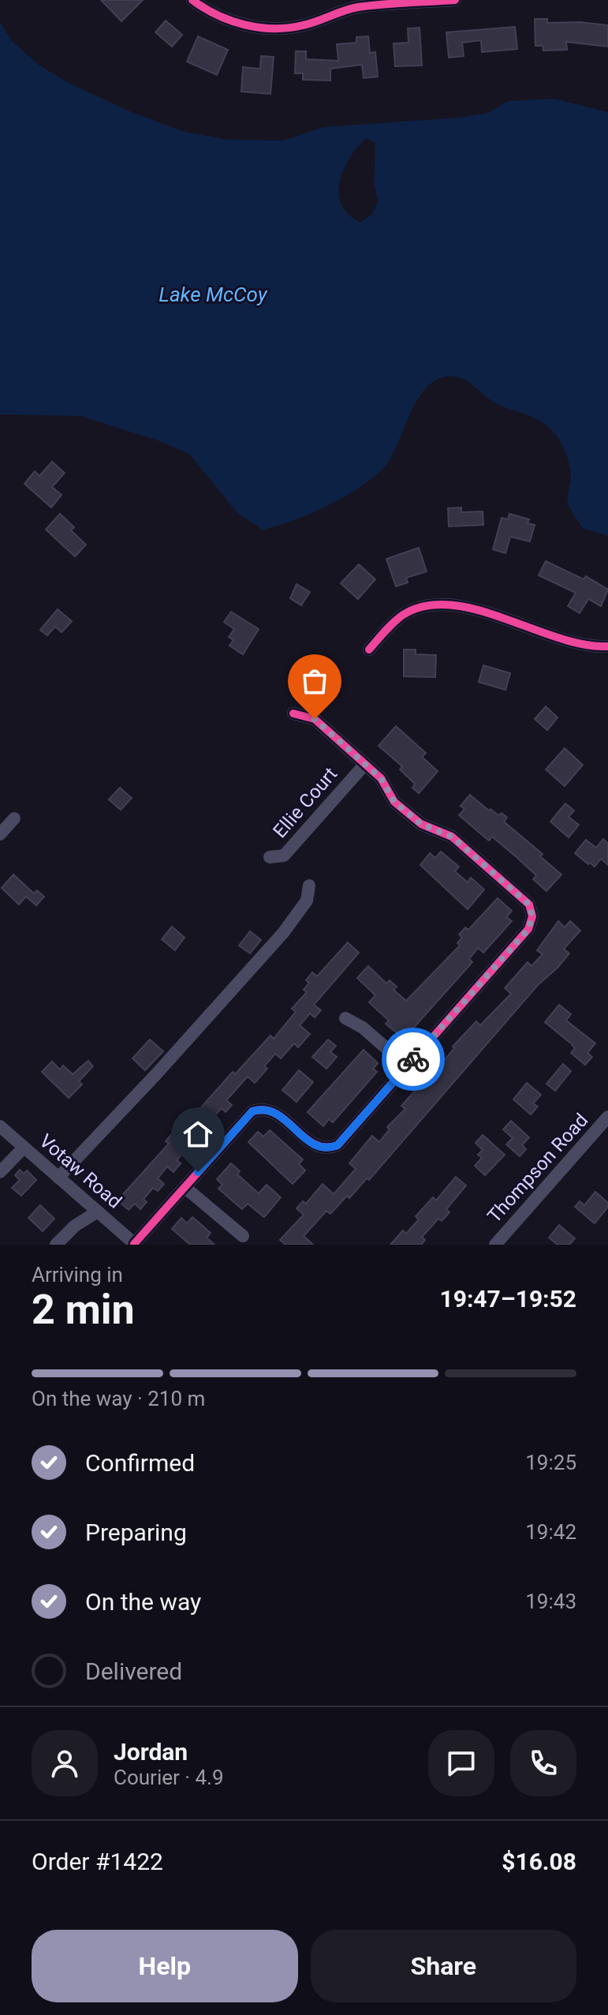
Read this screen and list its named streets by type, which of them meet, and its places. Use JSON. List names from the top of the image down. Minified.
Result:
{"streets":{"street":["Ellie Court","Thompson Road","Votaw Road"]},"water":["Lake McCoy"],"page":{"heading":["2 min","Arriving in","19:47–19:52"],"panel":["Jordan","Courier · 4.9","Order #1422","$16.08"],"bar":"On the way · 210 m","list":[["Confirmed","19:25"],["Preparing","19:42"],["On the way","19:43"],"Delivered"],"buttons":["Help","Share"]}}
